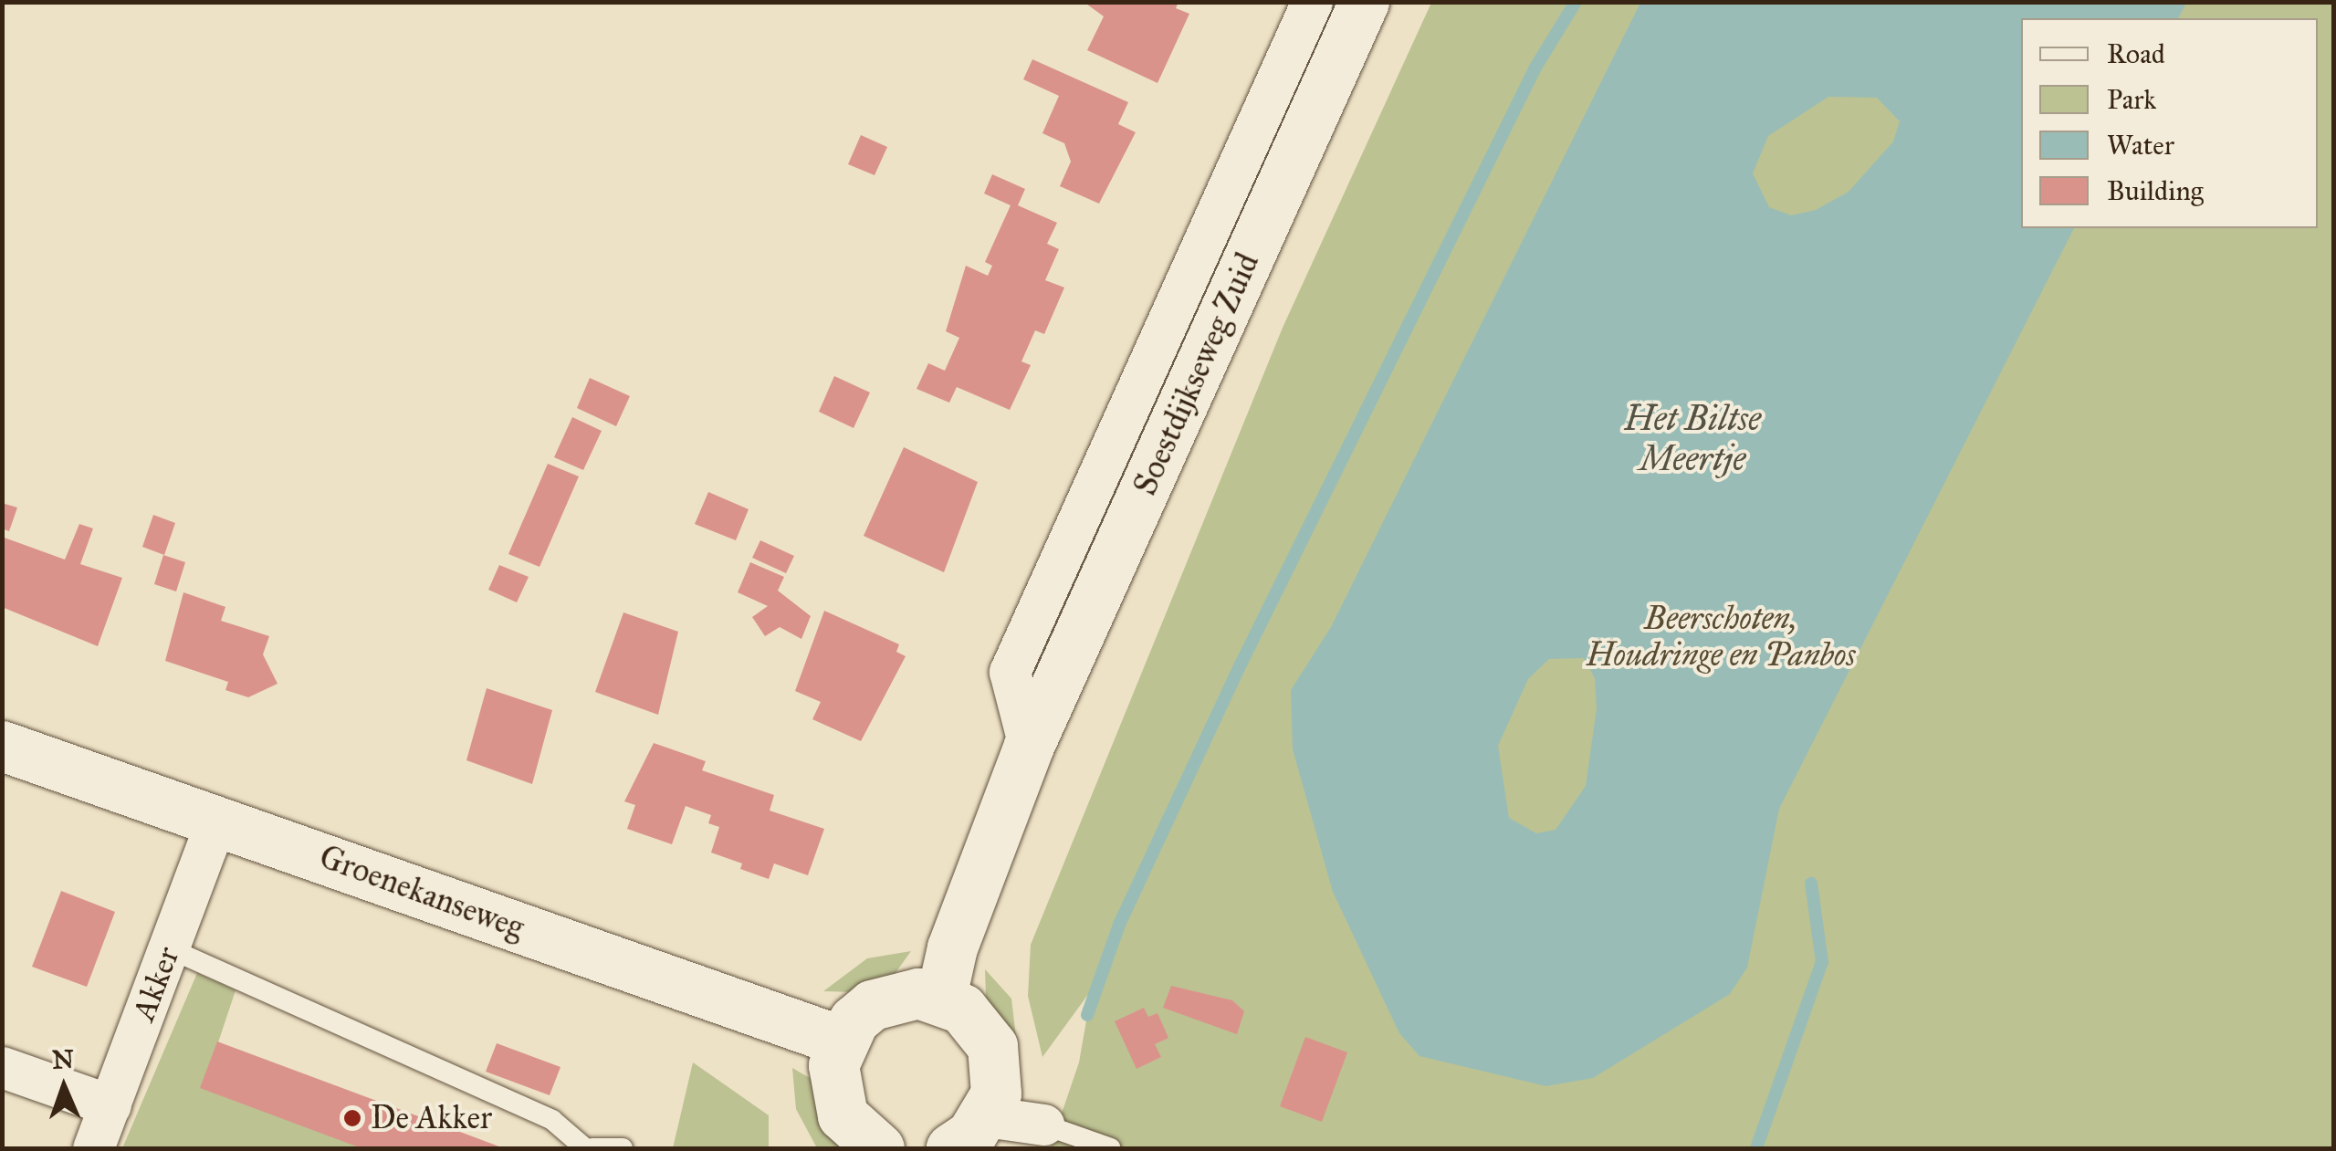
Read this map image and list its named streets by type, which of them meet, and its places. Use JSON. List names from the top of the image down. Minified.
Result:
{"streets":{"main road":["Soestdijkseweg Zuid","Groenekanseweg"],"street":["Akker"]},"crossings":[["Groenekanseweg","Akker"]],"water":["Het Biltse Meertje"],"parks":["Beerschoten, Houdringe en Panbos"],"places":["De Akker"],"legend":["Road","Park","Water","Building"],"north":"top"}
